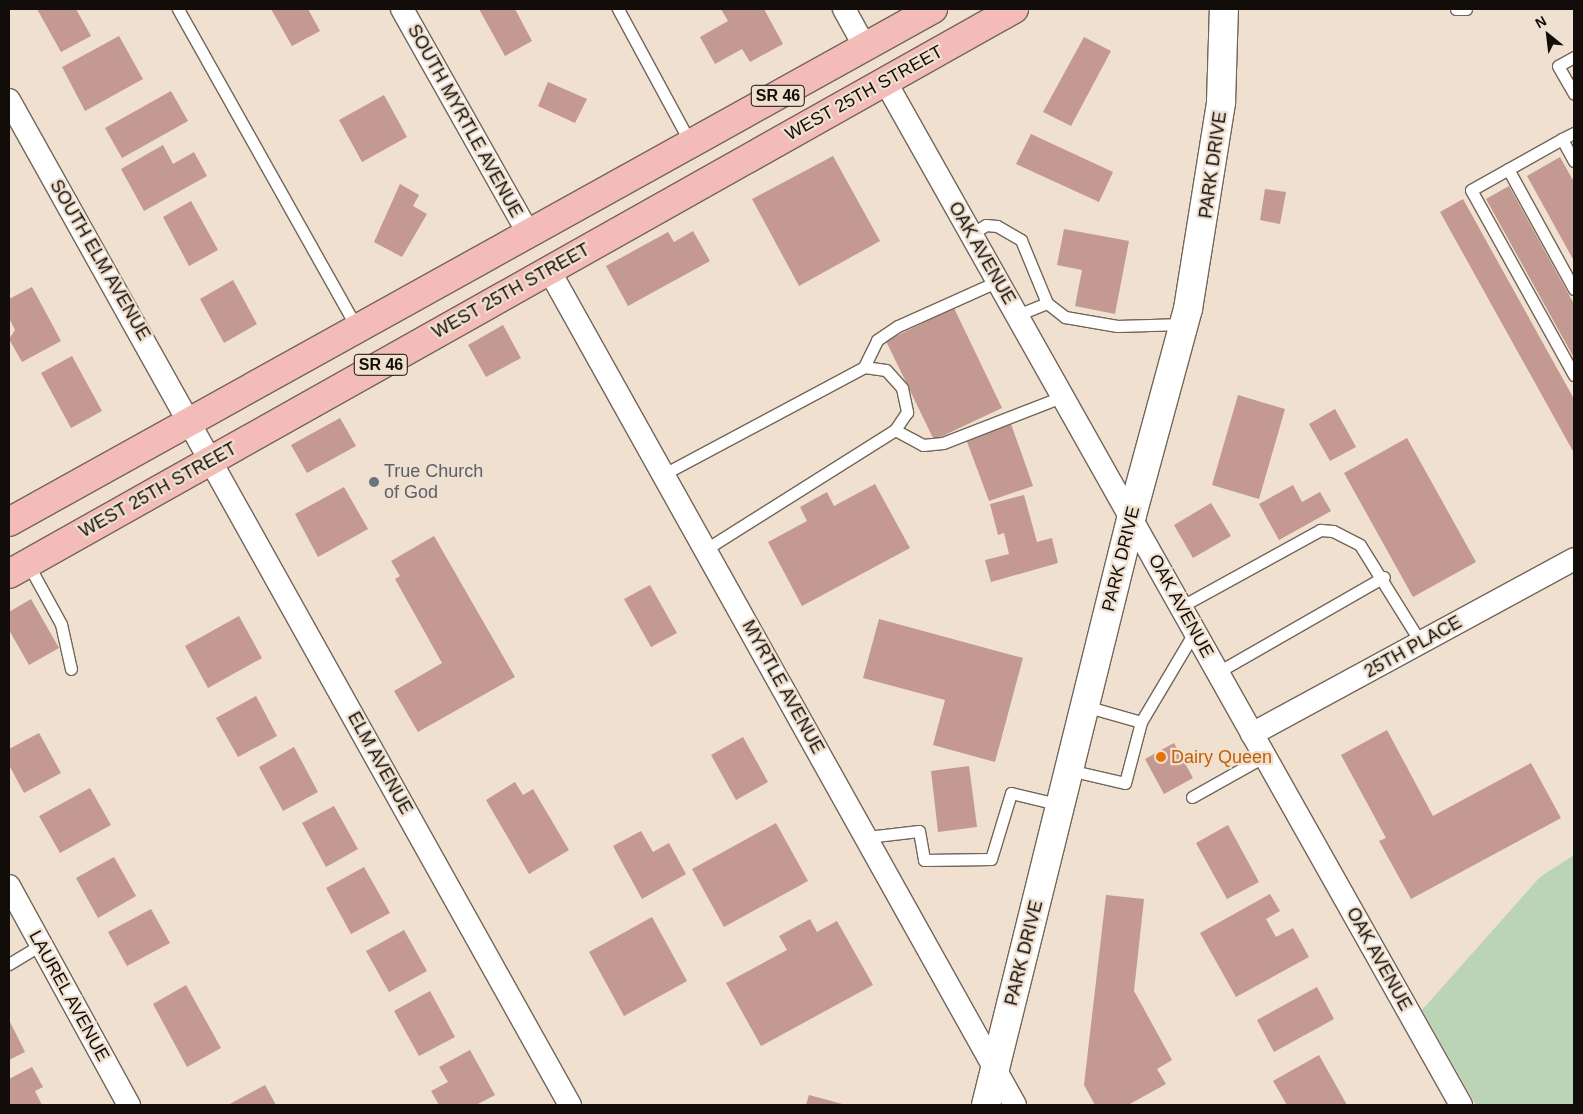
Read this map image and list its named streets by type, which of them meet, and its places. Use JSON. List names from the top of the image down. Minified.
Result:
{"streets":{"main road":["WEST 25TH STREET","SR 46"],"street":["SOUTH MYRTLE AVENUE","PARK DRIVE","OAK AVENUE","SOUTH ELM AVENUE","25TH PLACE","MYRTLE AVENUE","ELM AVENUE","LAUREL AVENUE"]},"crossings":[["WEST 25TH STREET","OAK AVENUE"],["WEST 25TH STREET","MYRTLE AVENUE"],["WEST 25TH STREET","ELM AVENUE"],["SR 46","SOUTH MYRTLE AVENUE"],["SR 46","SOUTH ELM AVENUE"],["SR 46","ELM AVENUE"],["PARK DRIVE","OAK AVENUE"],["PARK DRIVE","MYRTLE AVENUE"],["OAK AVENUE","25TH PLACE"],["SOUTH ELM AVENUE","ELM AVENUE"]],"places":["True Church of God","Dairy Queen"],"north":"top left"}
